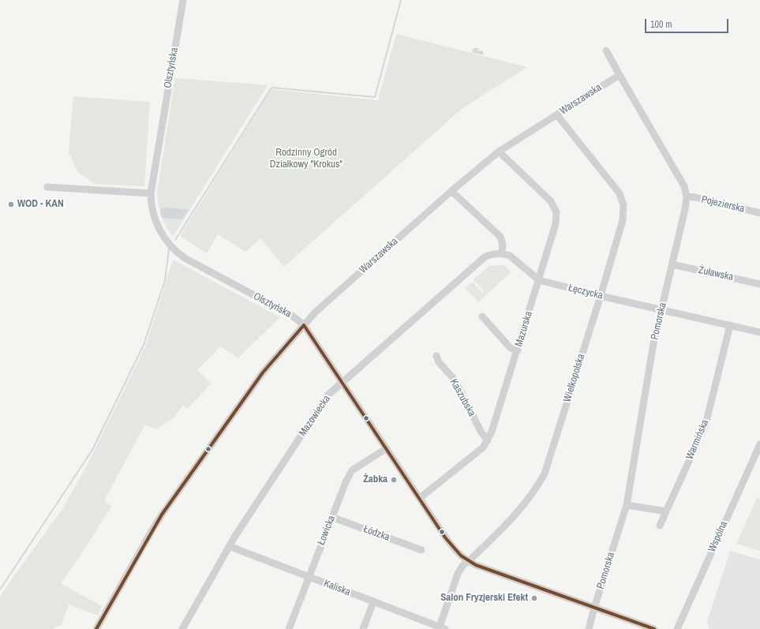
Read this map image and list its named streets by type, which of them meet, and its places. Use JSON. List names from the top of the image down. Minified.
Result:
{"streets":{"street":["Olsztyńska","Warszawska","Pojezierska","Żuławska","Łęczycka","Pomorska","Mazurska","Wielkopolska","Kaszubska","Mazowiecka","Warmińska","Łowicka","Łódzka","Wspólna","Kaliska"]},"crossings":[["Olsztyńska","Warszawska"],["Olsztyńska","Pomorska"],["Olsztyńska","Mazurska"],["Olsztyńska","Wielkopolska"],["Olsztyńska","Mazowiecka"],["Olsztyńska","Łowicka"],["Warszawska","Pomorska"],["Warszawska","Mazurska"],["Warszawska","Wielkopolska"],["Pojezierska","Pomorska"],["Żuławska","Pomorska"],["Łęczycka","Pomorska"],["Łęczycka","Mazurska"],["Łęczycka","Wielkopolska"],["Łęczycka","Mazowiecka"],["Łęczycka","Warmińska"],["Mazurska","Kaszubska"],["Wielkopolska","Kaliska"],["Mazowiecka","Kaliska"],["Łowicka","Łódzka"],["Łowicka","Kaliska"]],"parks":["Rodzinny Ogród Działkowy \"Krokus\""],"places":["WOD - KAN","Żabka","Salon Fryzjerski Efekt"],"scale_bar":"100 m"}
